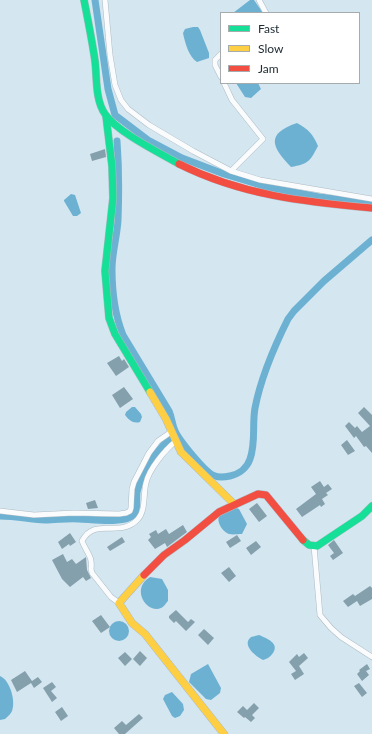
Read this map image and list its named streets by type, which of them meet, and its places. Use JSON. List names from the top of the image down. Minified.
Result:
{"legend":["Fast","Slow","Jam"]}
